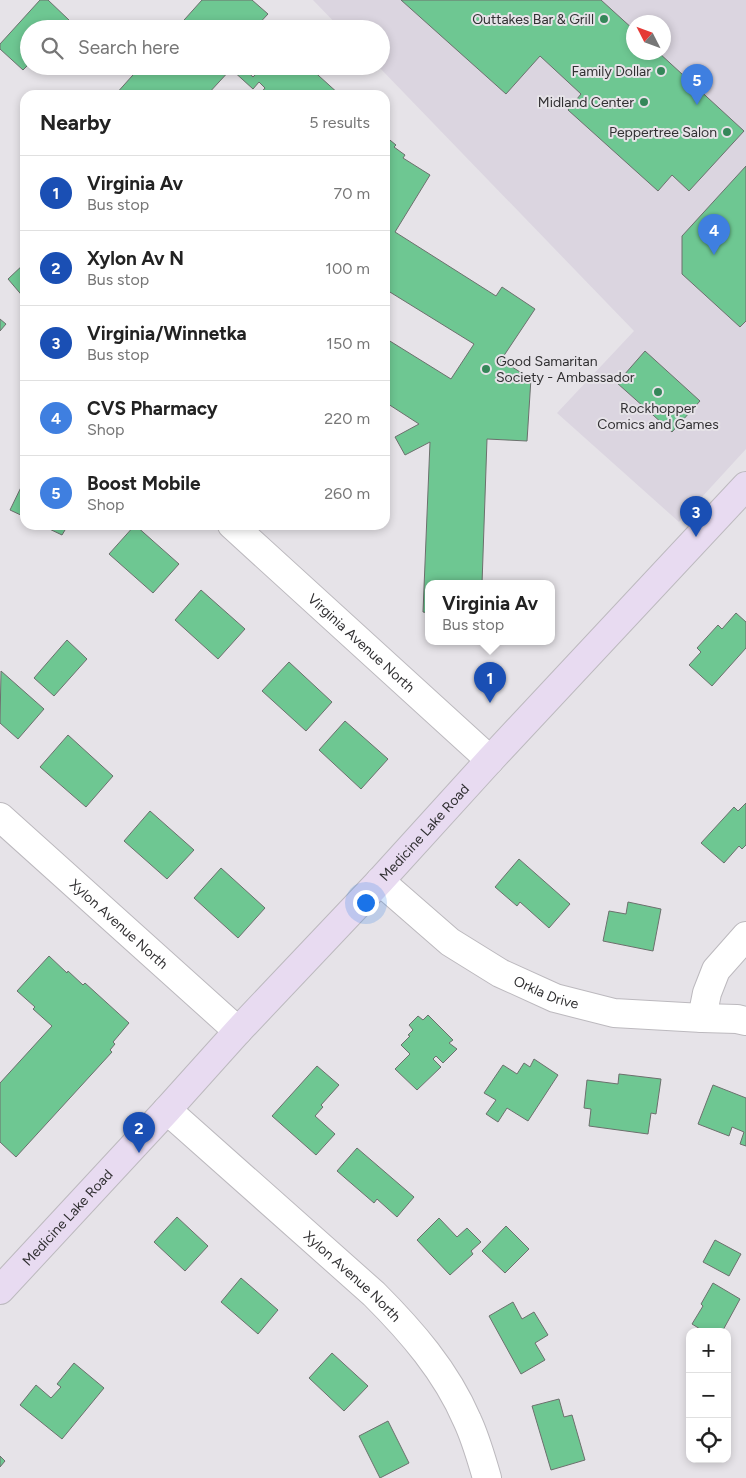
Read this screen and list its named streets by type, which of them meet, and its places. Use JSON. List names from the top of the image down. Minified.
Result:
{"streets":{"street":["Virginia Avenue North","Medicine Lake Road","Xylon Avenue North","Orkla Drive"]},"crossings":[["Virginia Avenue North","Medicine Lake Road"],["Medicine Lake Road","Xylon Avenue North"],["Medicine Lake Road","Orkla Drive"]],"places":["Outtakes Bar & Grill","Family Dollar","Midland Center","Peppertree Salon","Good Samaritan Society - Ambassador","Rockhopper Comics and Games"],"north":"top left","page":{"search":"Search here","pins":["5","4","3","1","2"],"heading":["Nearby","5 results"],"list":[{"mark":"1","name":"Virginia Av","note":"Bus stop","value":"70 m"},{"mark":"2","name":"Xylon Av N","note":"Bus stop","value":"100 m"},{"mark":"3","name":"Virginia/Winnetka","note":"Bus stop","value":"150 m"},{"mark":"4","name":"CVS Pharmacy","note":"Shop","value":"220 m"},{"mark":"5","name":"Boost Mobile","note":"Shop","value":"260 m"}],"popup":["Virginia Av","Bus stop"],"map_buttons":["+","−"]}}
